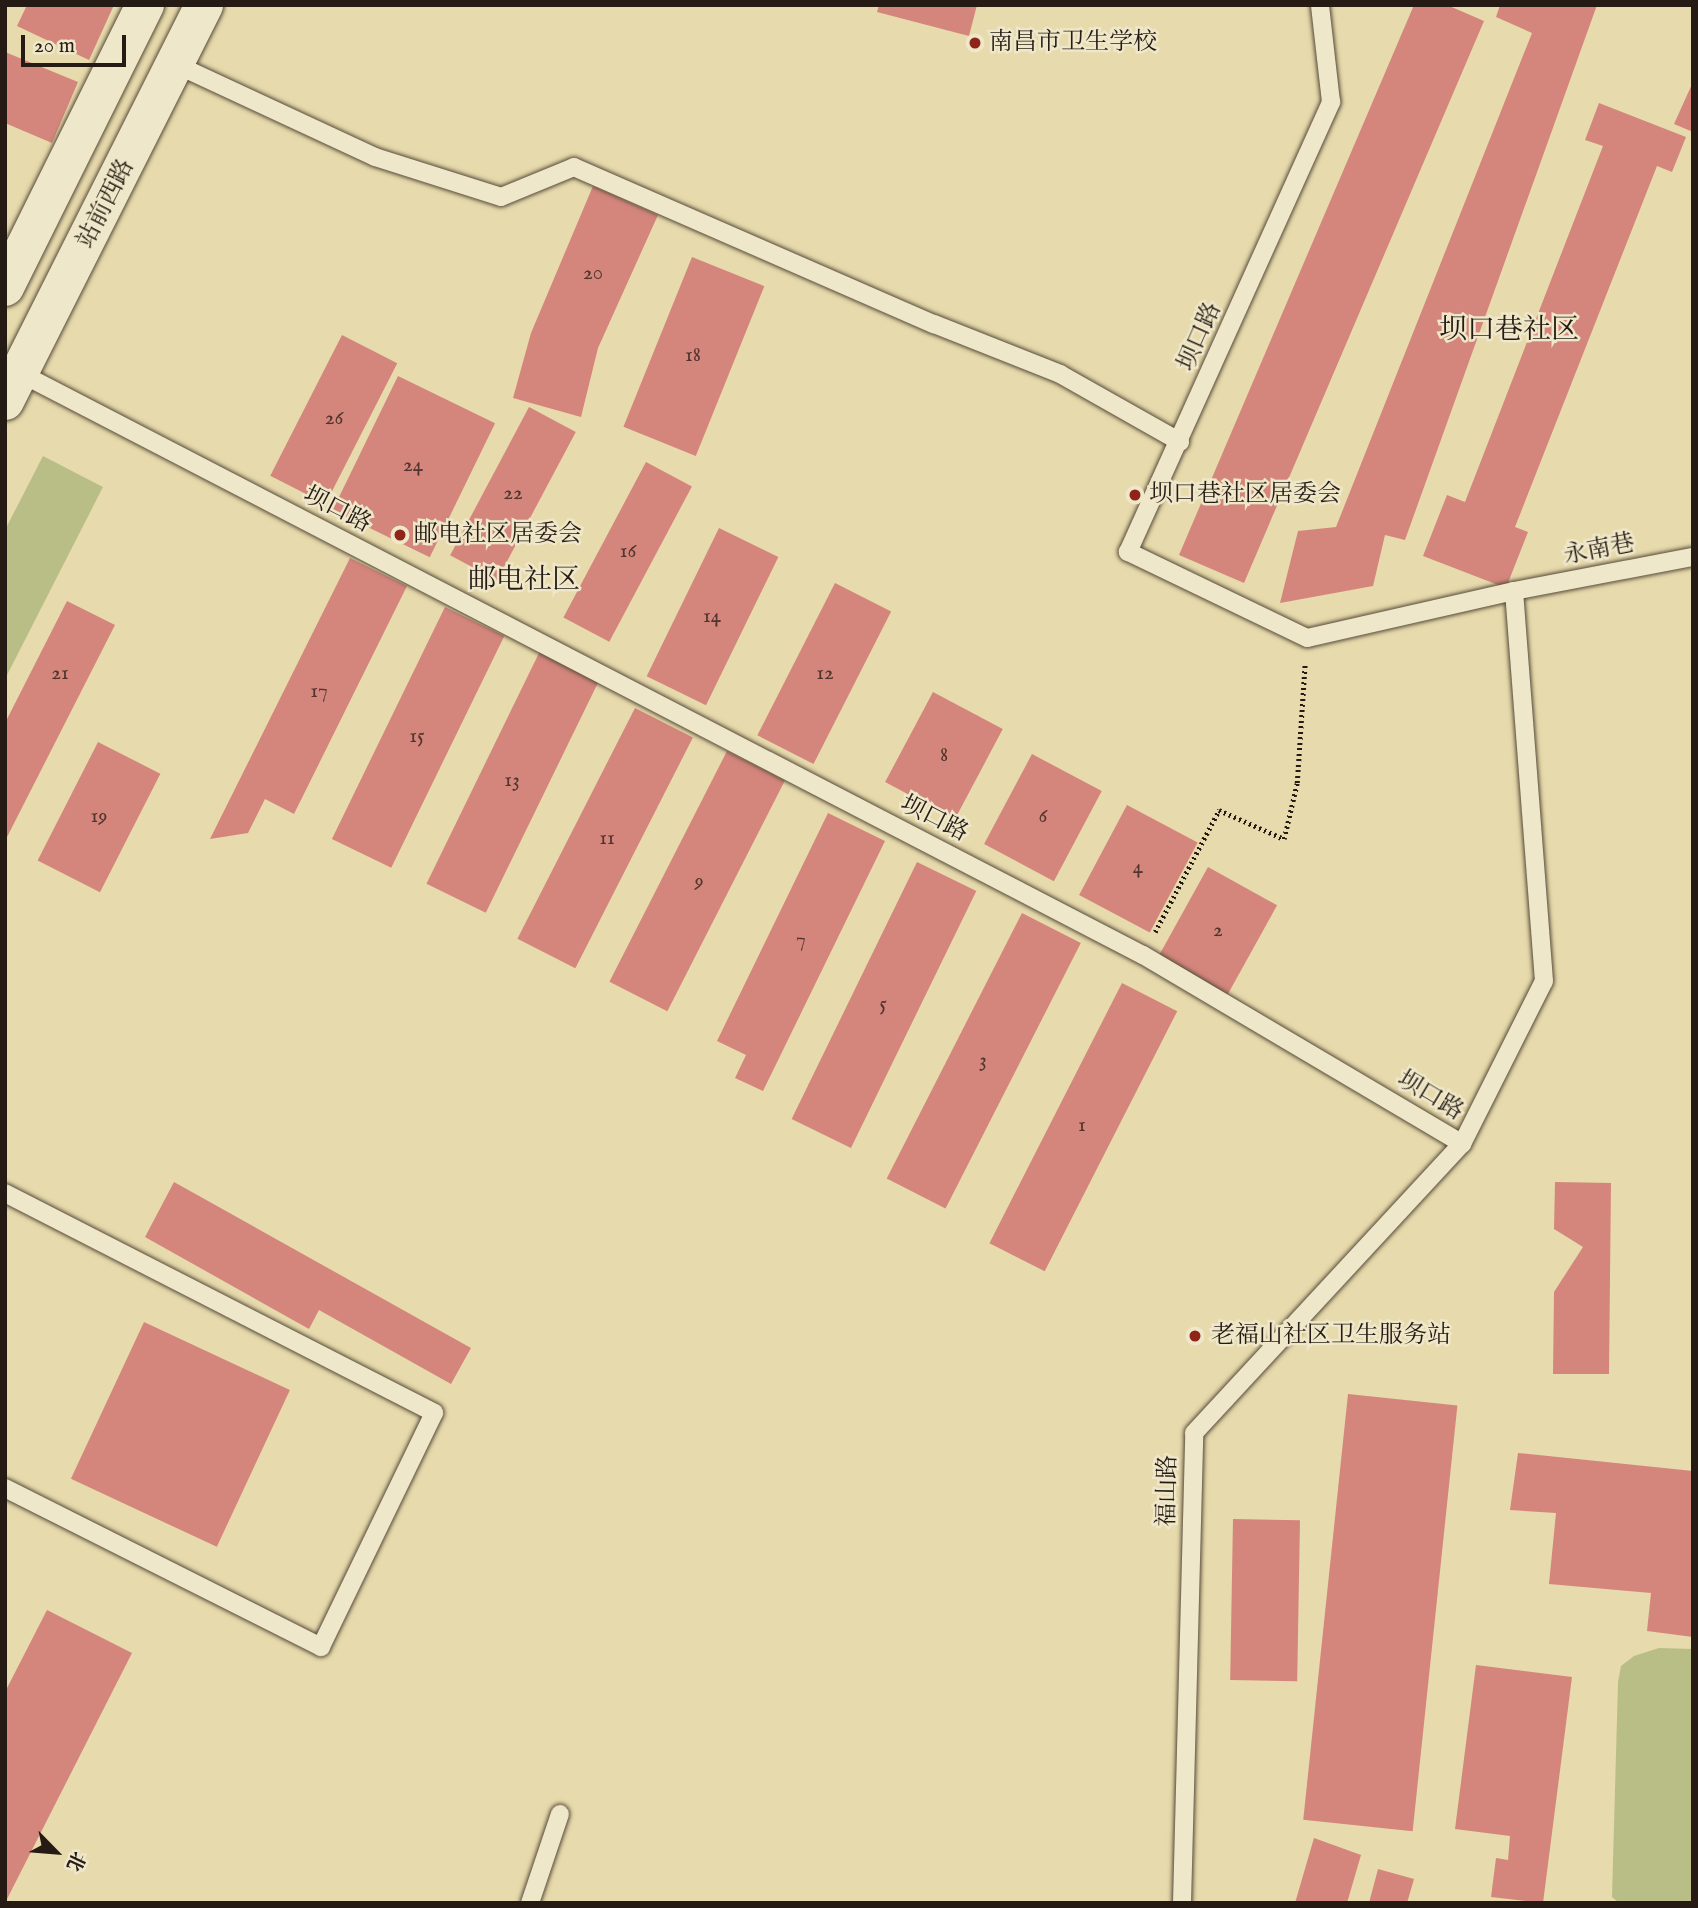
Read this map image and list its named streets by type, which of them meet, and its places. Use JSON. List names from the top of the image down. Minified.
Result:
{"streets":{"main road":["站前西路"],"lane":["坝口路","永南巷","福山路"]},"crossings":[["站前西路","坝口路"],["坝口路","永南巷"],["坝口路","福山路"]],"districts":["坝口巷社区","邮电社区"],"places":["南昌市卫生学校","坝口巷社区居委会","邮电社区居委会","老福山社区卫生服务站"],"house_numbers":["20","18","26","24","22","16","14","21","12","17","15","8","13","19","6","11","4","9","2","7","5","3","1"],"scale_bar":"20 m","north":"bottom right"}
